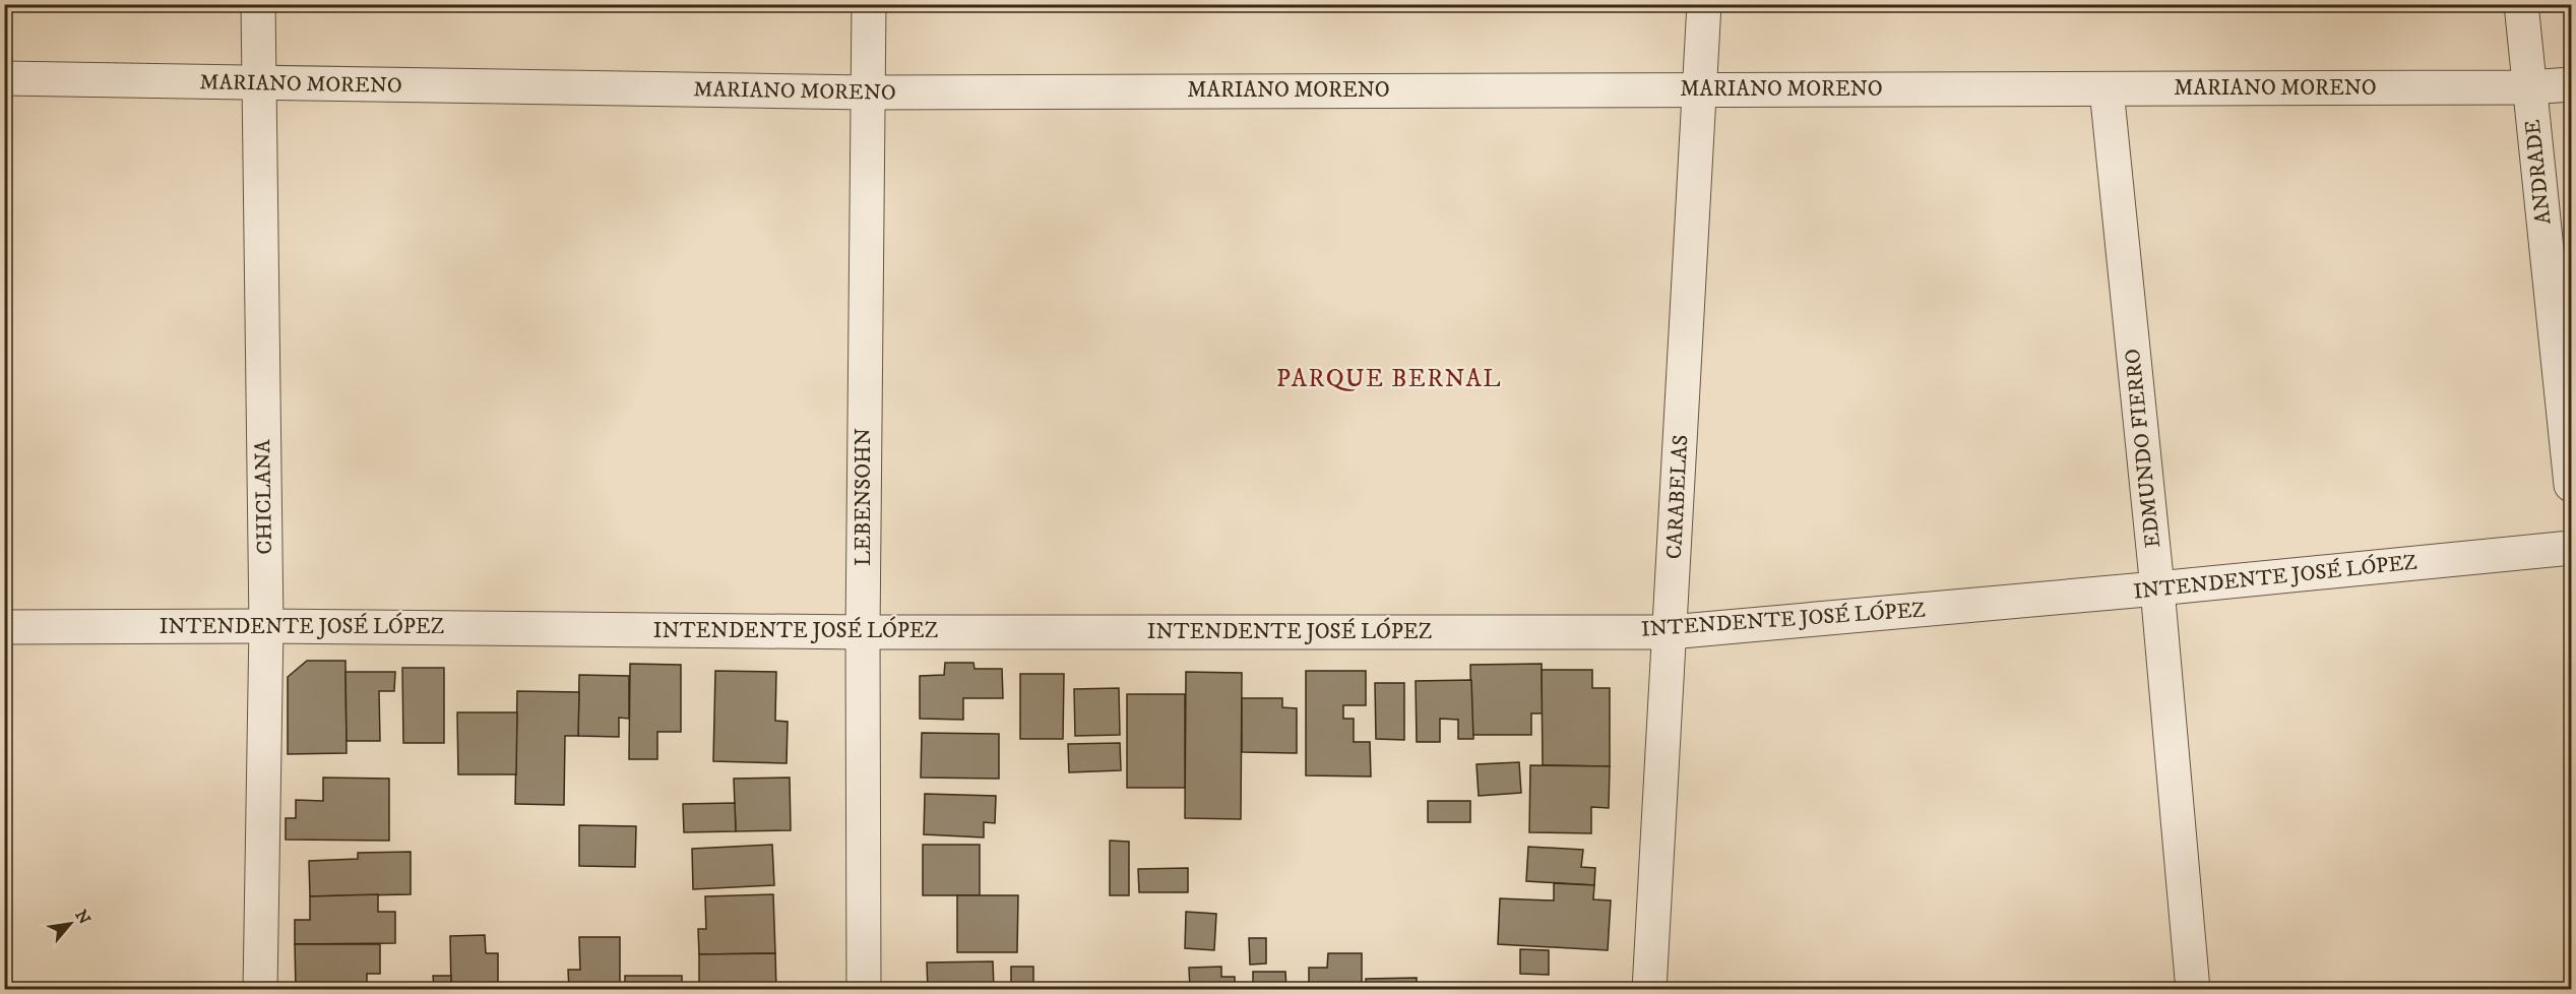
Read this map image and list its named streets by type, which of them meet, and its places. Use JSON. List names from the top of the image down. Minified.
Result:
{"streets":{"street":["MARIANO MORENO","ANDRADE","EDMUNDO FIERRO","CHICLANA","LEBENSOHN","CARABELAS","INTENDENTE JOSÉ LÓPEZ"]},"crossings":[["MARIANO MORENO","ANDRADE"],["MARIANO MORENO","EDMUNDO FIERRO"],["MARIANO MORENO","CHICLANA"],["MARIANO MORENO","LEBENSOHN"],["MARIANO MORENO","CARABELAS"],["EDMUNDO FIERRO","INTENDENTE JOSÉ LÓPEZ"],["CHICLANA","INTENDENTE JOSÉ LÓPEZ"],["LEBENSOHN","INTENDENTE JOSÉ LÓPEZ"],["CARABELAS","INTENDENTE JOSÉ LÓPEZ"]],"districts":["PARQUE BERNAL"],"north":"top right"}
